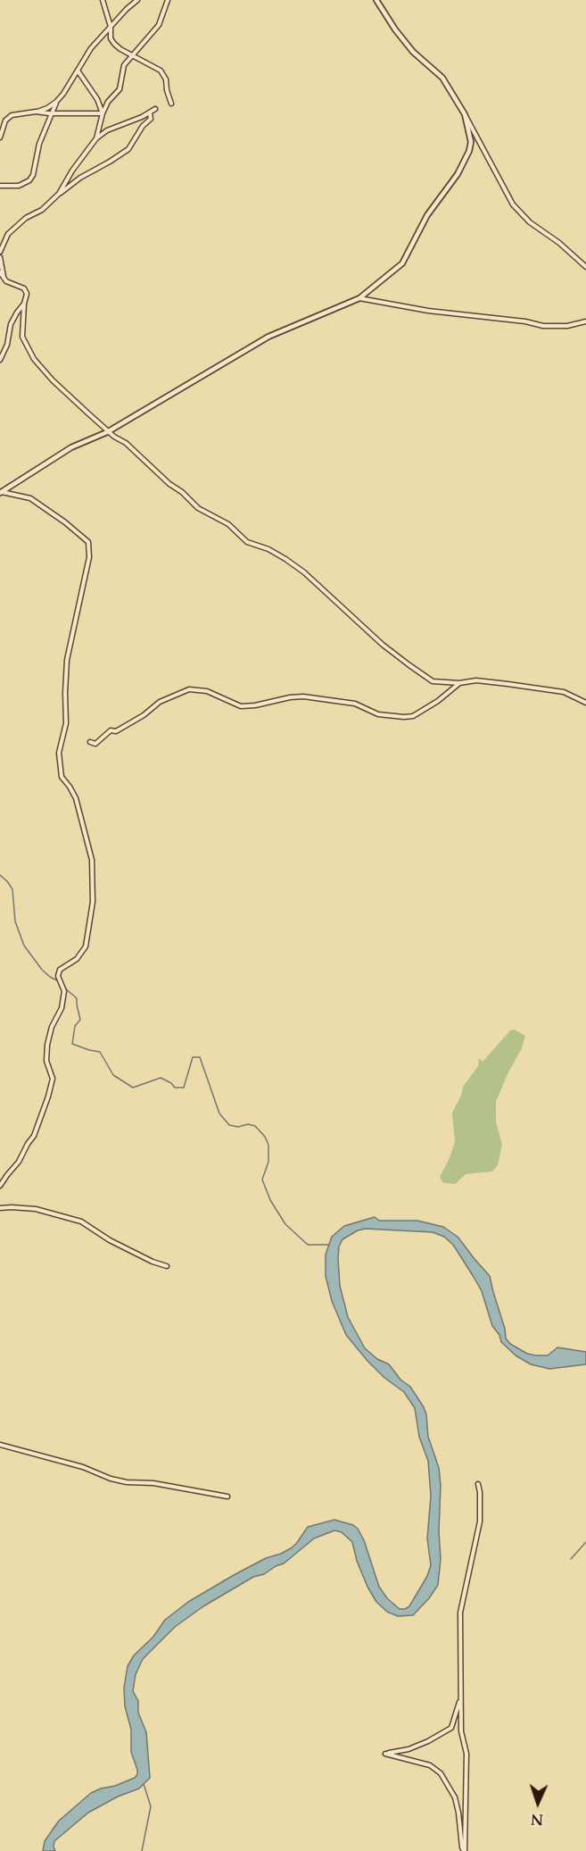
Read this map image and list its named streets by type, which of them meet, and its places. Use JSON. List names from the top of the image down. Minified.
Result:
{"north":"bottom"}
